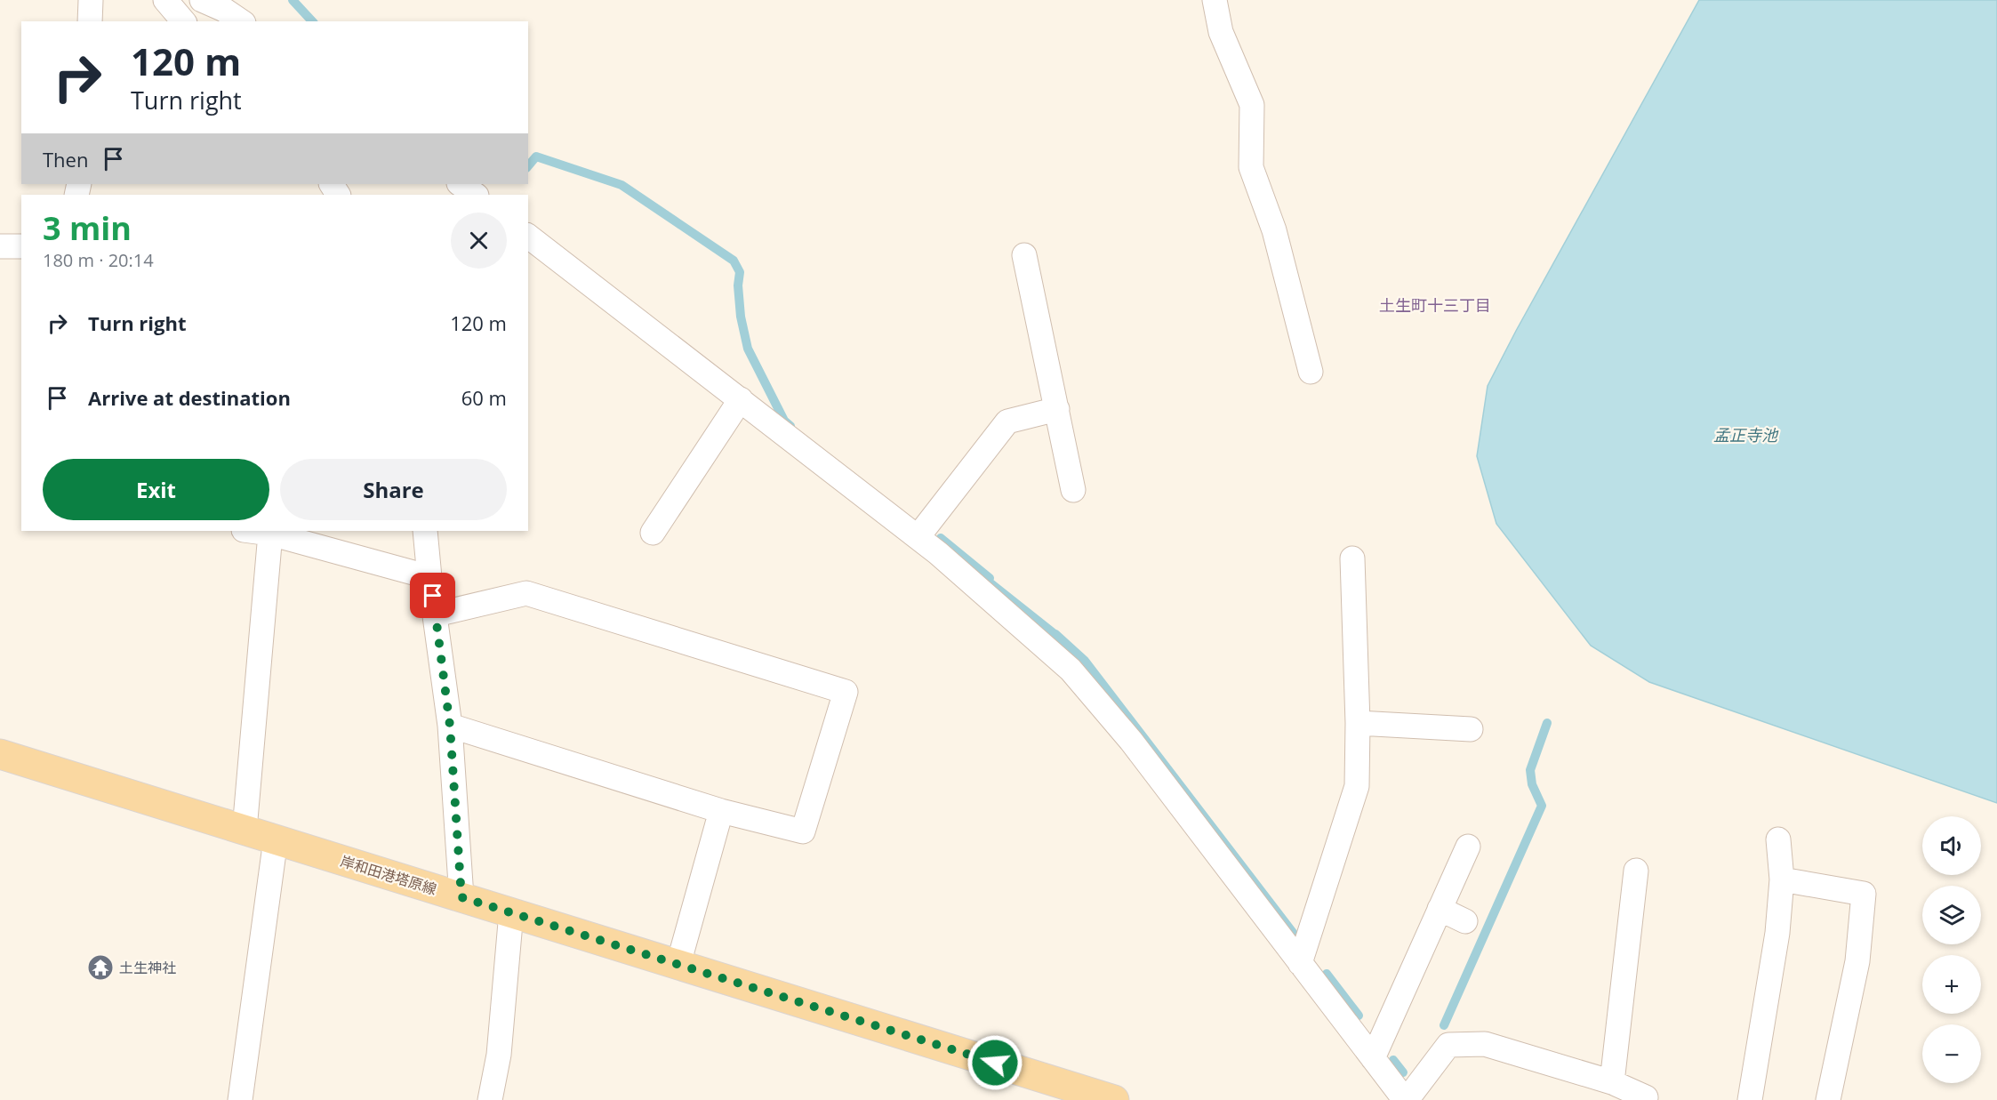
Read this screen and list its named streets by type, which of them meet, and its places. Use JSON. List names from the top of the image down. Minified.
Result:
{"streets":{"main road":["岸和田港塔原線"]},"districts":["土生町十三丁目"],"water":["孟正寺池"],"places":{"temple":["土生神社"]},"page":{"turn":["120 m","Turn right"],"then":"Then","heading":["3 min","180 m · 20:14"],"list":[{"name":"Turn right","value":"120 m"},{"name":"Arrive at destination","value":"60 m"}],"buttons":["Exit","Share"],"map_buttons":["+","−"]}}
